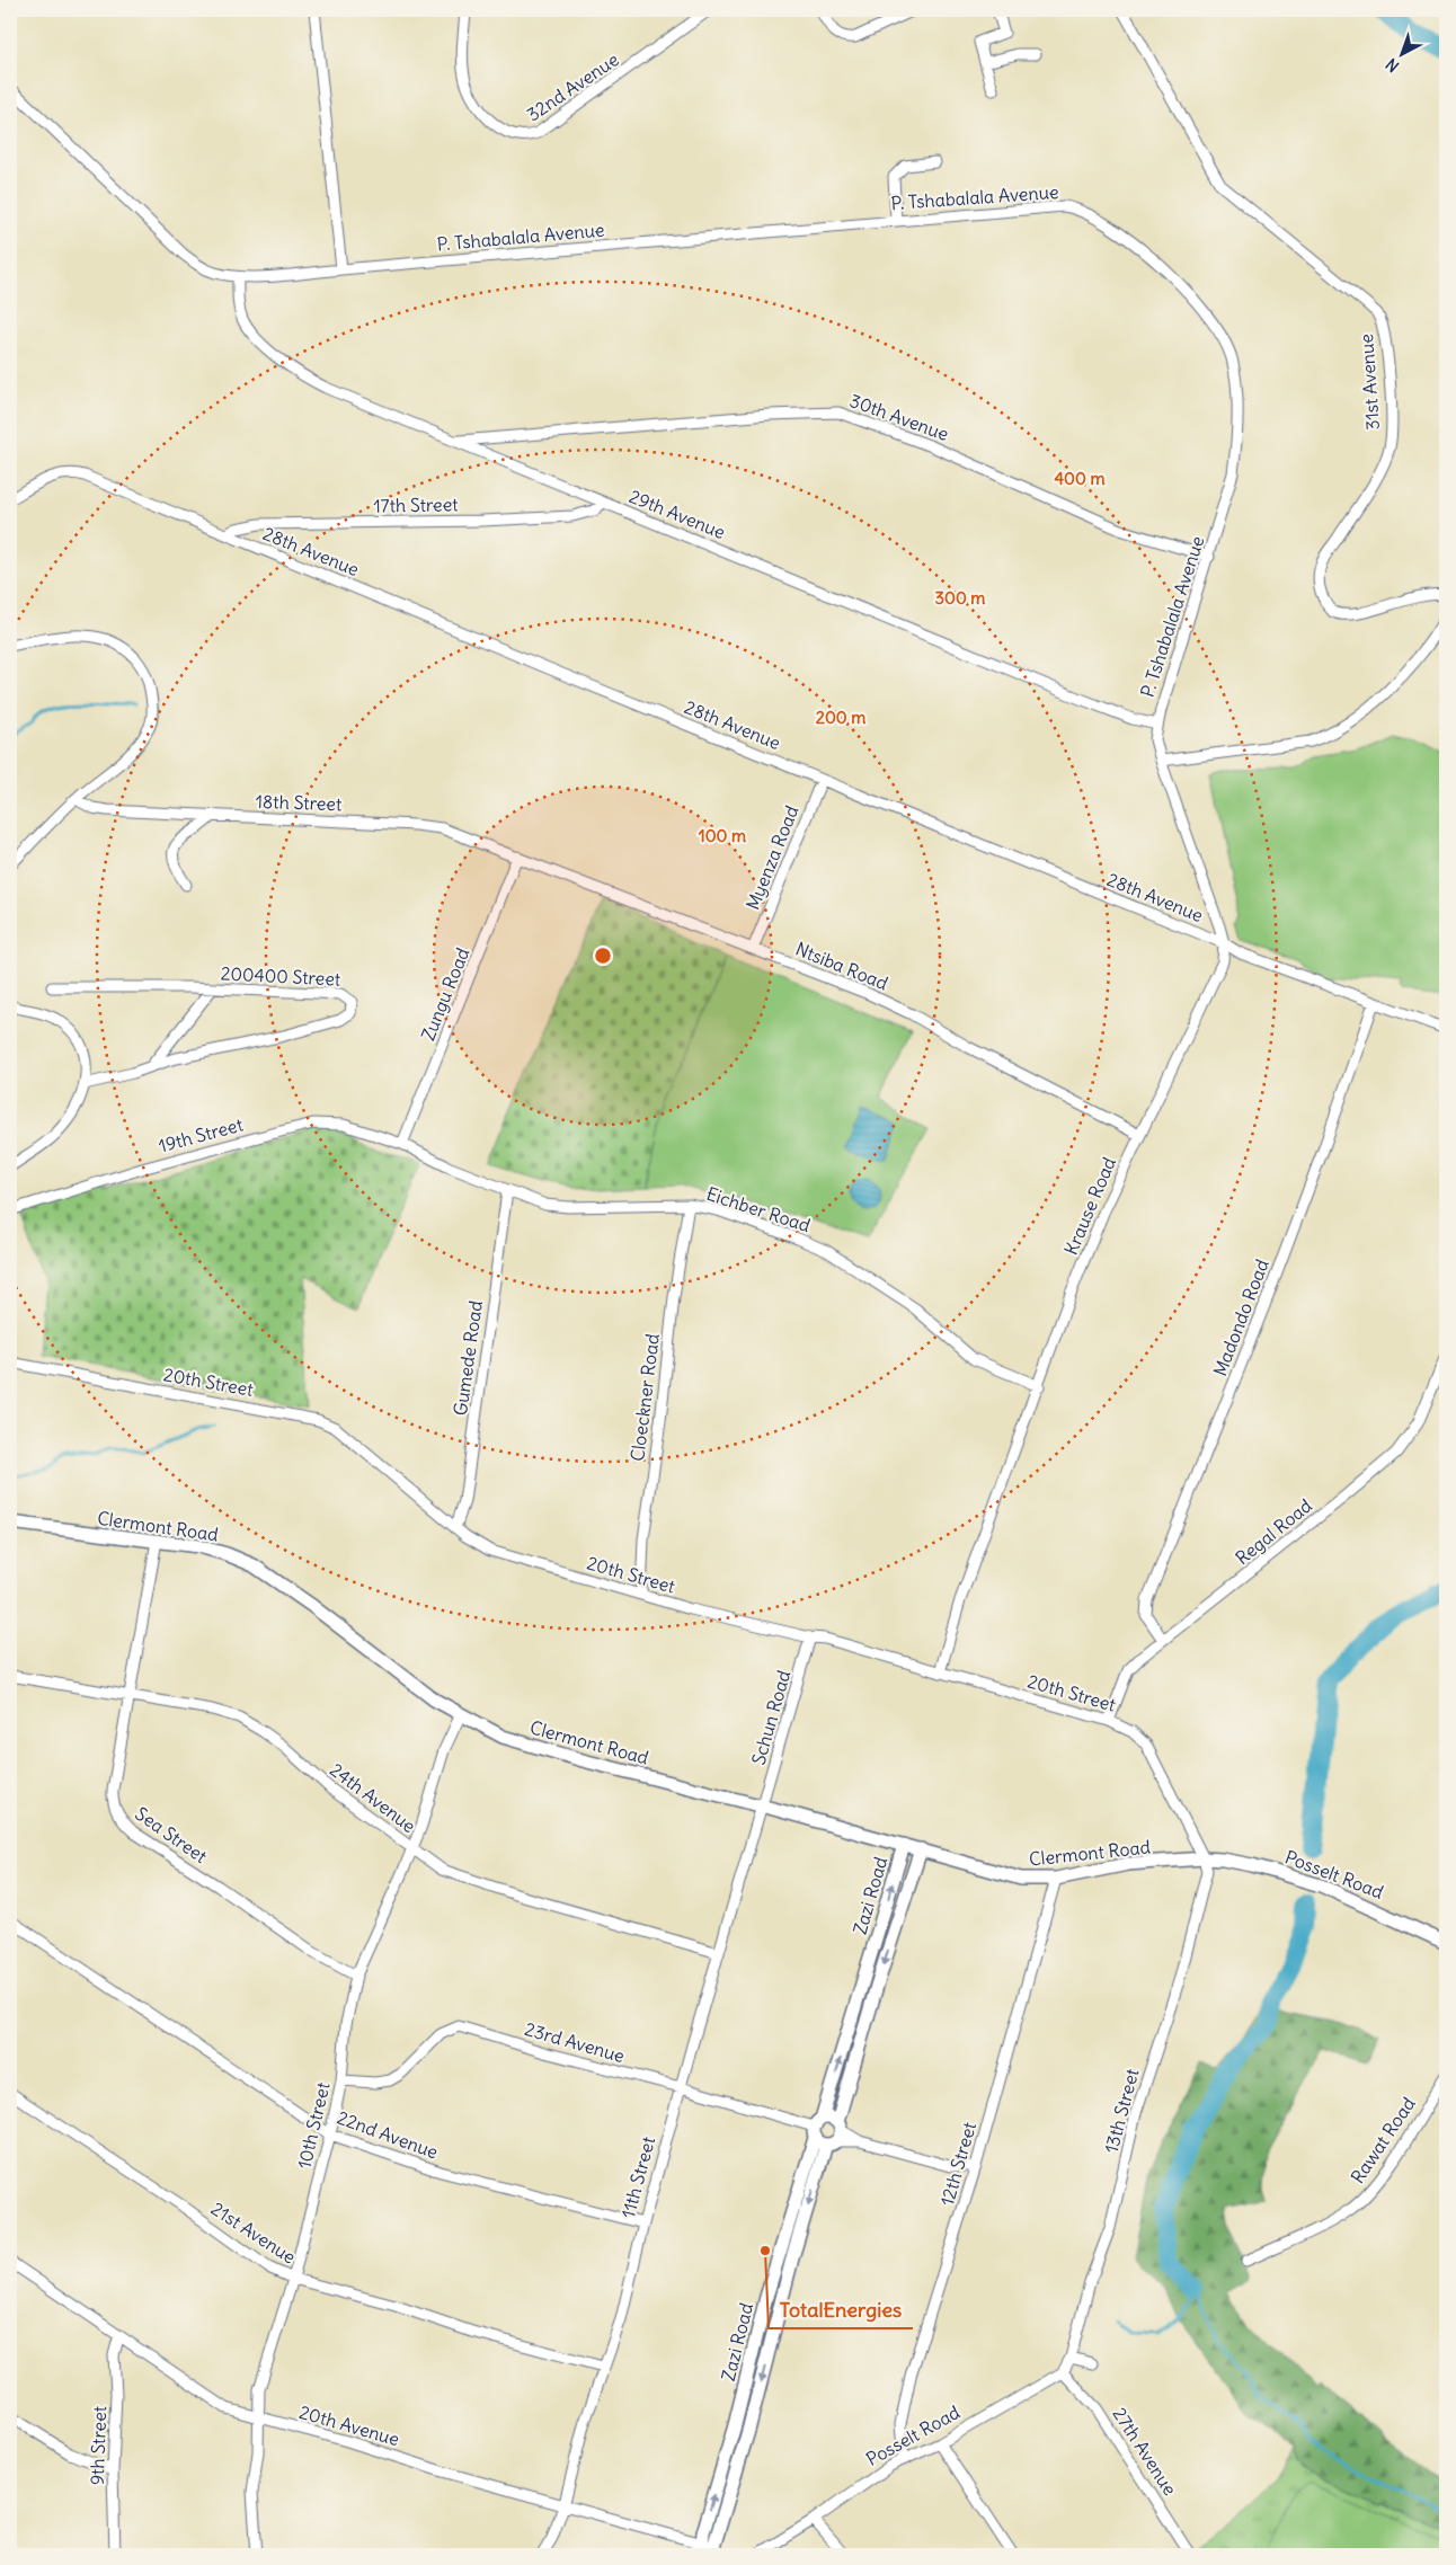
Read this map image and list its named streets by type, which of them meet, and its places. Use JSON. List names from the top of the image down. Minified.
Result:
{"streets":{"street":["32nd Avenue","P. Tshabalala Avenue","31st Avenue","30th Avenue","17th Street","29th Avenue","28th Avenue","18th Street","Myenza Road","Ntsiba Road","200400 Street","Zungu Road","19th Street","Krause Road","Eichber Road","Madondo Road","Gumede Road","20th Street","Cloeckner Road","Clermont Road","Regal Road","Schun Road","24th Avenue","Sea Street","Posselt Road","Zazi Road","23rd Avenue","13th Street","10th Street","22nd Avenue","Rawat Road","12th Street","11th Street","21st Avenue","20th Avenue","9th Street","27th Avenue"]},"crossings":[["P. Tshabalala Avenue","30th Avenue"],["P. Tshabalala Avenue","29th Avenue"],["30th Avenue","29th Avenue"],["17th Street","29th Avenue"],["17th Street","28th Avenue"],["28th Avenue","Myenza Road"],["28th Avenue","Krause Road"],["28th Avenue","Madondo Road"],["18th Street","Ntsiba Road"],["18th Street","Zungu Road"],["Myenza Road","Ntsiba Road"],["Ntsiba Road","Zungu Road"],["Ntsiba Road","Krause Road"],["Zungu Road","19th Street"],["Zungu Road","Eichber Road"],["19th Street","Eichber Road"],["Krause Road","Eichber Road"],["Krause Road","20th Street"],["Eichber Road","Gumede Road"],["Eichber Road","Cloeckner Road"],["Madondo Road","Regal Road"],["Gumede Road","20th Street"],["20th Street","Cloeckner Road"],["20th Street","Clermont Road"],["20th Street","Regal Road"],["20th Street","Schun Road"],["20th Street","Posselt Road"],["20th Street","13th Street"],["Clermont Road","Schun Road"],["Clermont Road","Sea Street"],["Clermont Road","Posselt Road"],["Clermont Road","Zazi Road"],["Clermont Road","13th Street"],["Clermont Road","10th Street"],["Clermont Road","12th Street"],["Clermont Road","11th Street"],["Schun Road","11th Street"],["24th Avenue","Sea Street"],["24th Avenue","10th Street"],["24th Avenue","11th Street"],["Sea Street","10th Street"],["Posselt Road","13th Street"],["Posselt Road","12th Street"],["Posselt Road","27th Avenue"],["Zazi Road","23rd Avenue"],["Zazi Road","20th Avenue"],["23rd Avenue","10th Street"],["23rd Avenue","12th Street"],["23rd Avenue","11th Street"],["13th Street","27th Avenue"],["10th Street","22nd Avenue"],["10th Street","21st Avenue"],["10th Street","20th Avenue"],["22nd Avenue","11th Street"],["11th Street","21st Avenue"],["11th Street","20th Avenue"],["20th Avenue","9th Street"]],"places":["TotalEnergies"],"north":"bottom left","rings":["400 m","300 m","200 m","100 m"]}
